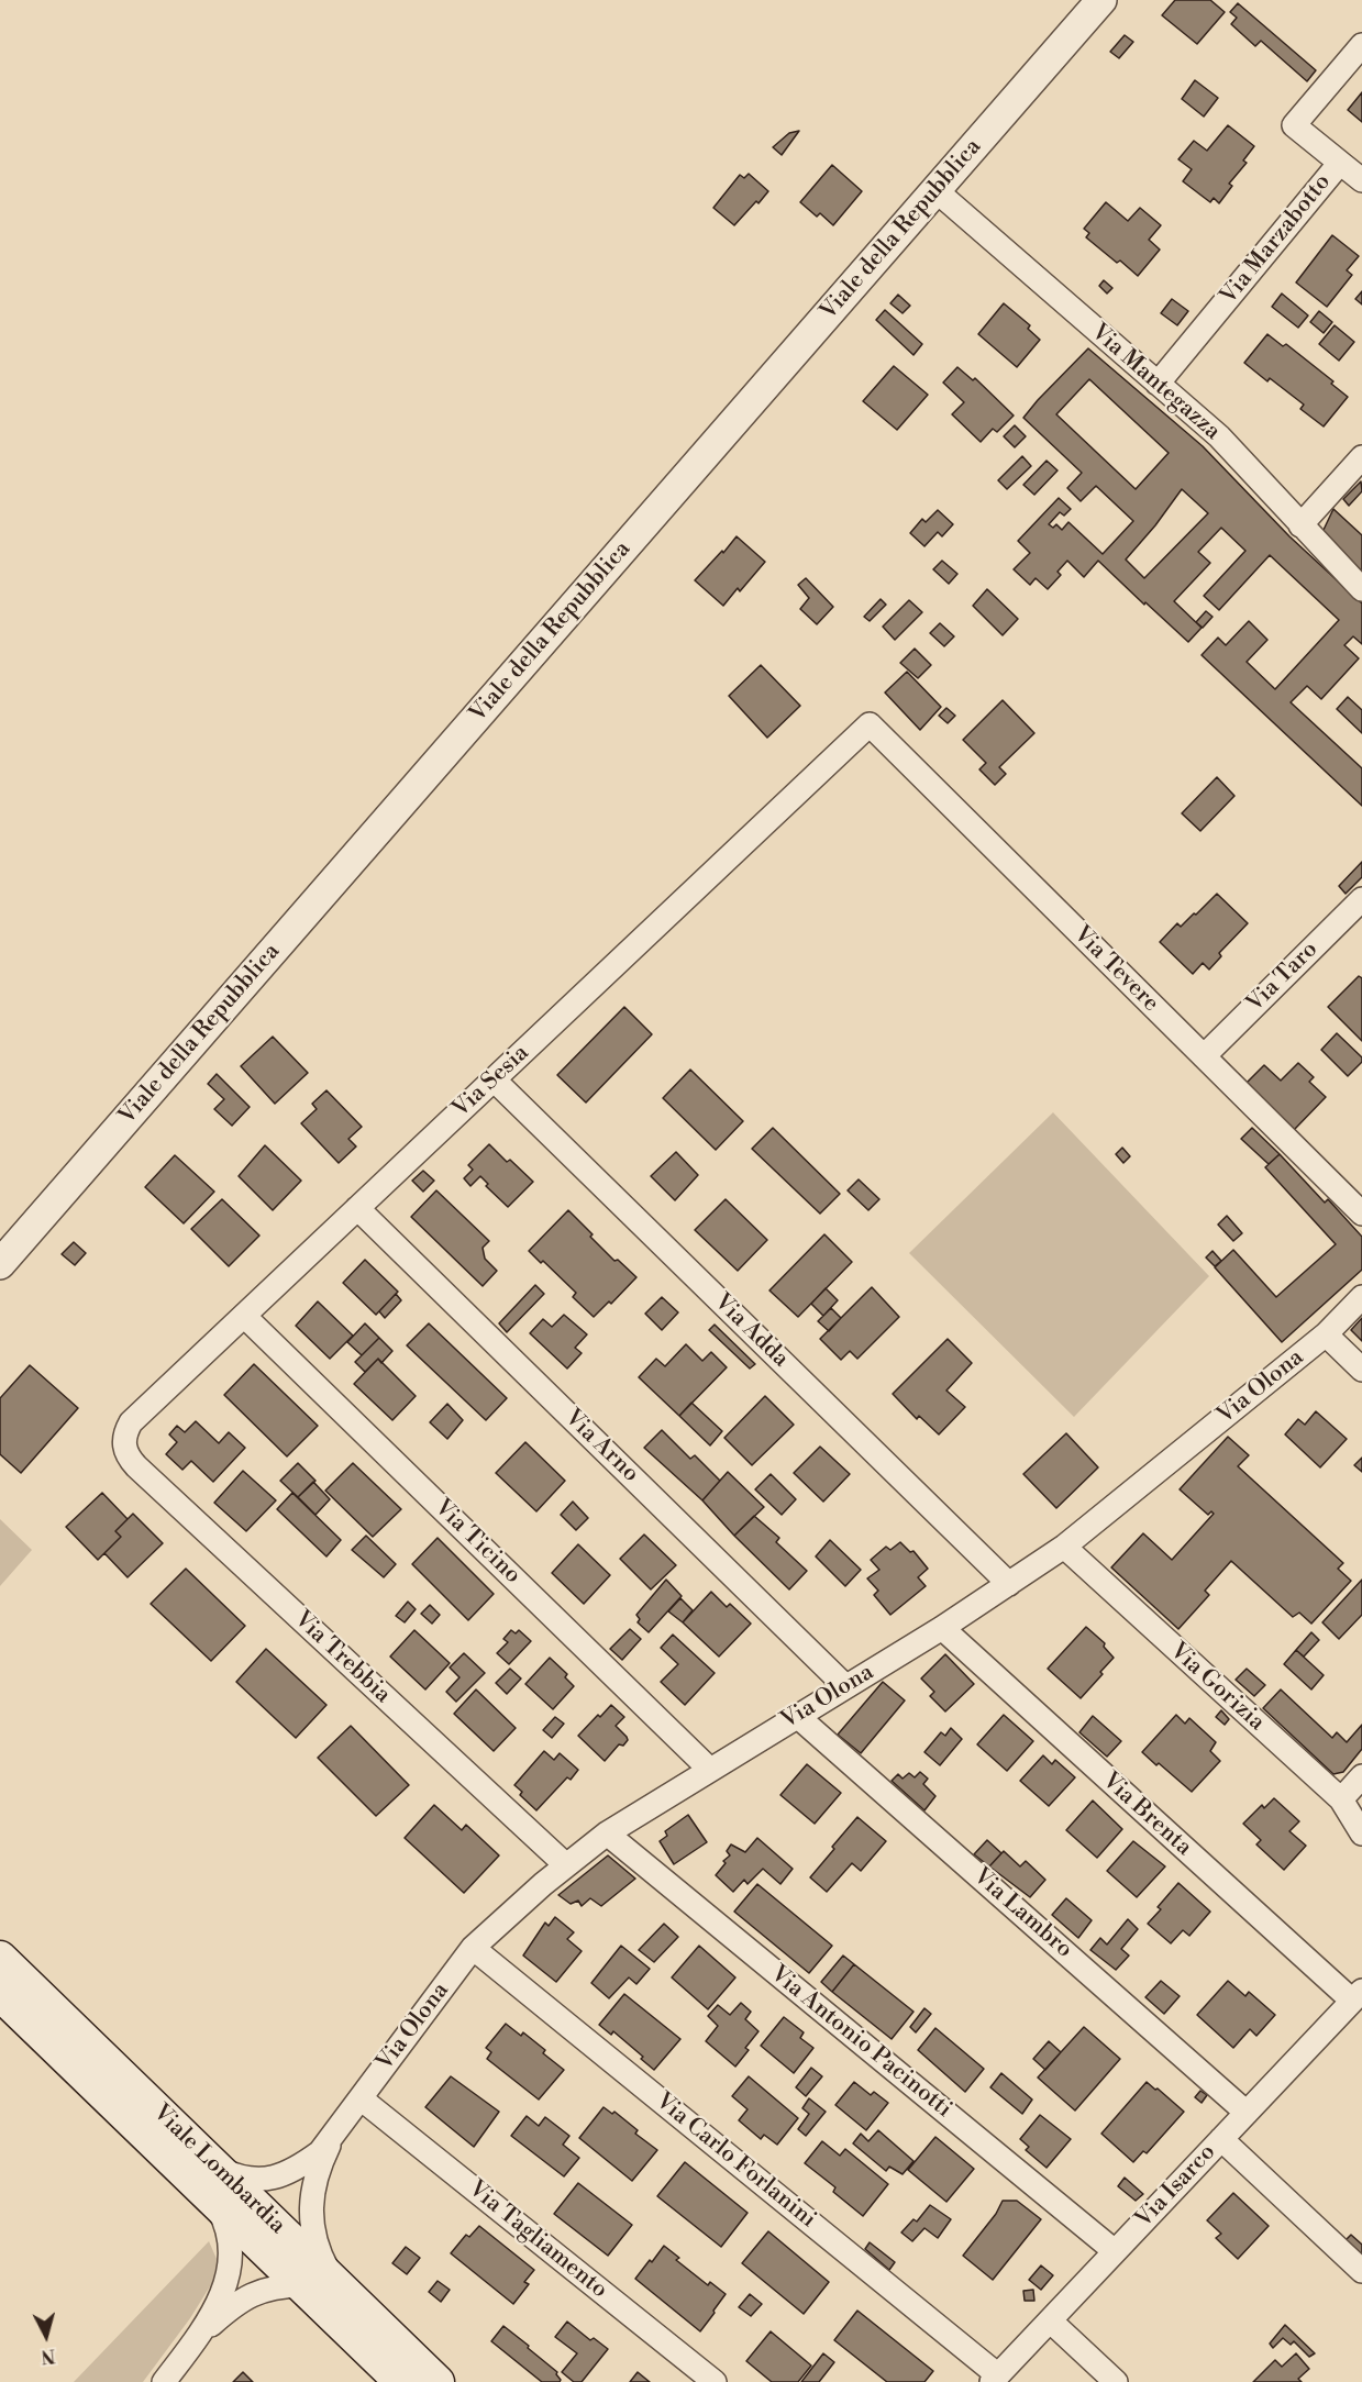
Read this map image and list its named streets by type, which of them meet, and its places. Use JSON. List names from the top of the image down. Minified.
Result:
{"streets":{"main road":["Viale Lombardia"],"street":["Viale della Repubblica","Via Marzabotto","Via Mantegazza","Via Tevere","Via Taro","Via Sesia","Via Adda","Via Olona","Via Arno","Via Ticino","Via Trebbia","Via Gorizia","Via Brenta","Via Lambro","Via Antonio Pacinotti","Via Carlo Forlanini","Via Isarco","Via Tagliamento"]},"crossings":[["Viale della Repubblica","Via Mantegazza"],["Via Marzabotto","Via Mantegazza"],["Via Tevere","Via Taro"],["Via Tevere","Via Sesia"],["Via Sesia","Via Adda"],["Via Sesia","Via Arno"],["Via Sesia","Via Ticino"],["Via Sesia","Via Trebbia"],["Via Adda","Via Olona"],["Via Olona","Via Arno"],["Via Olona","Via Ticino"],["Via Olona","Via Trebbia"],["Via Olona","Via Gorizia"],["Via Olona","Via Brenta"],["Via Olona","Via Lambro"],["Via Olona","Via Antonio Pacinotti"],["Via Olona","Via Carlo Forlanini"],["Via Olona","Viale Lombardia"],["Via Olona","Via Tagliamento"],["Via Brenta","Via Isarco"],["Via Lambro","Via Isarco"],["Via Antonio Pacinotti","Via Isarco"],["Via Carlo Forlanini","Via Isarco"]],"north":"bottom"}
